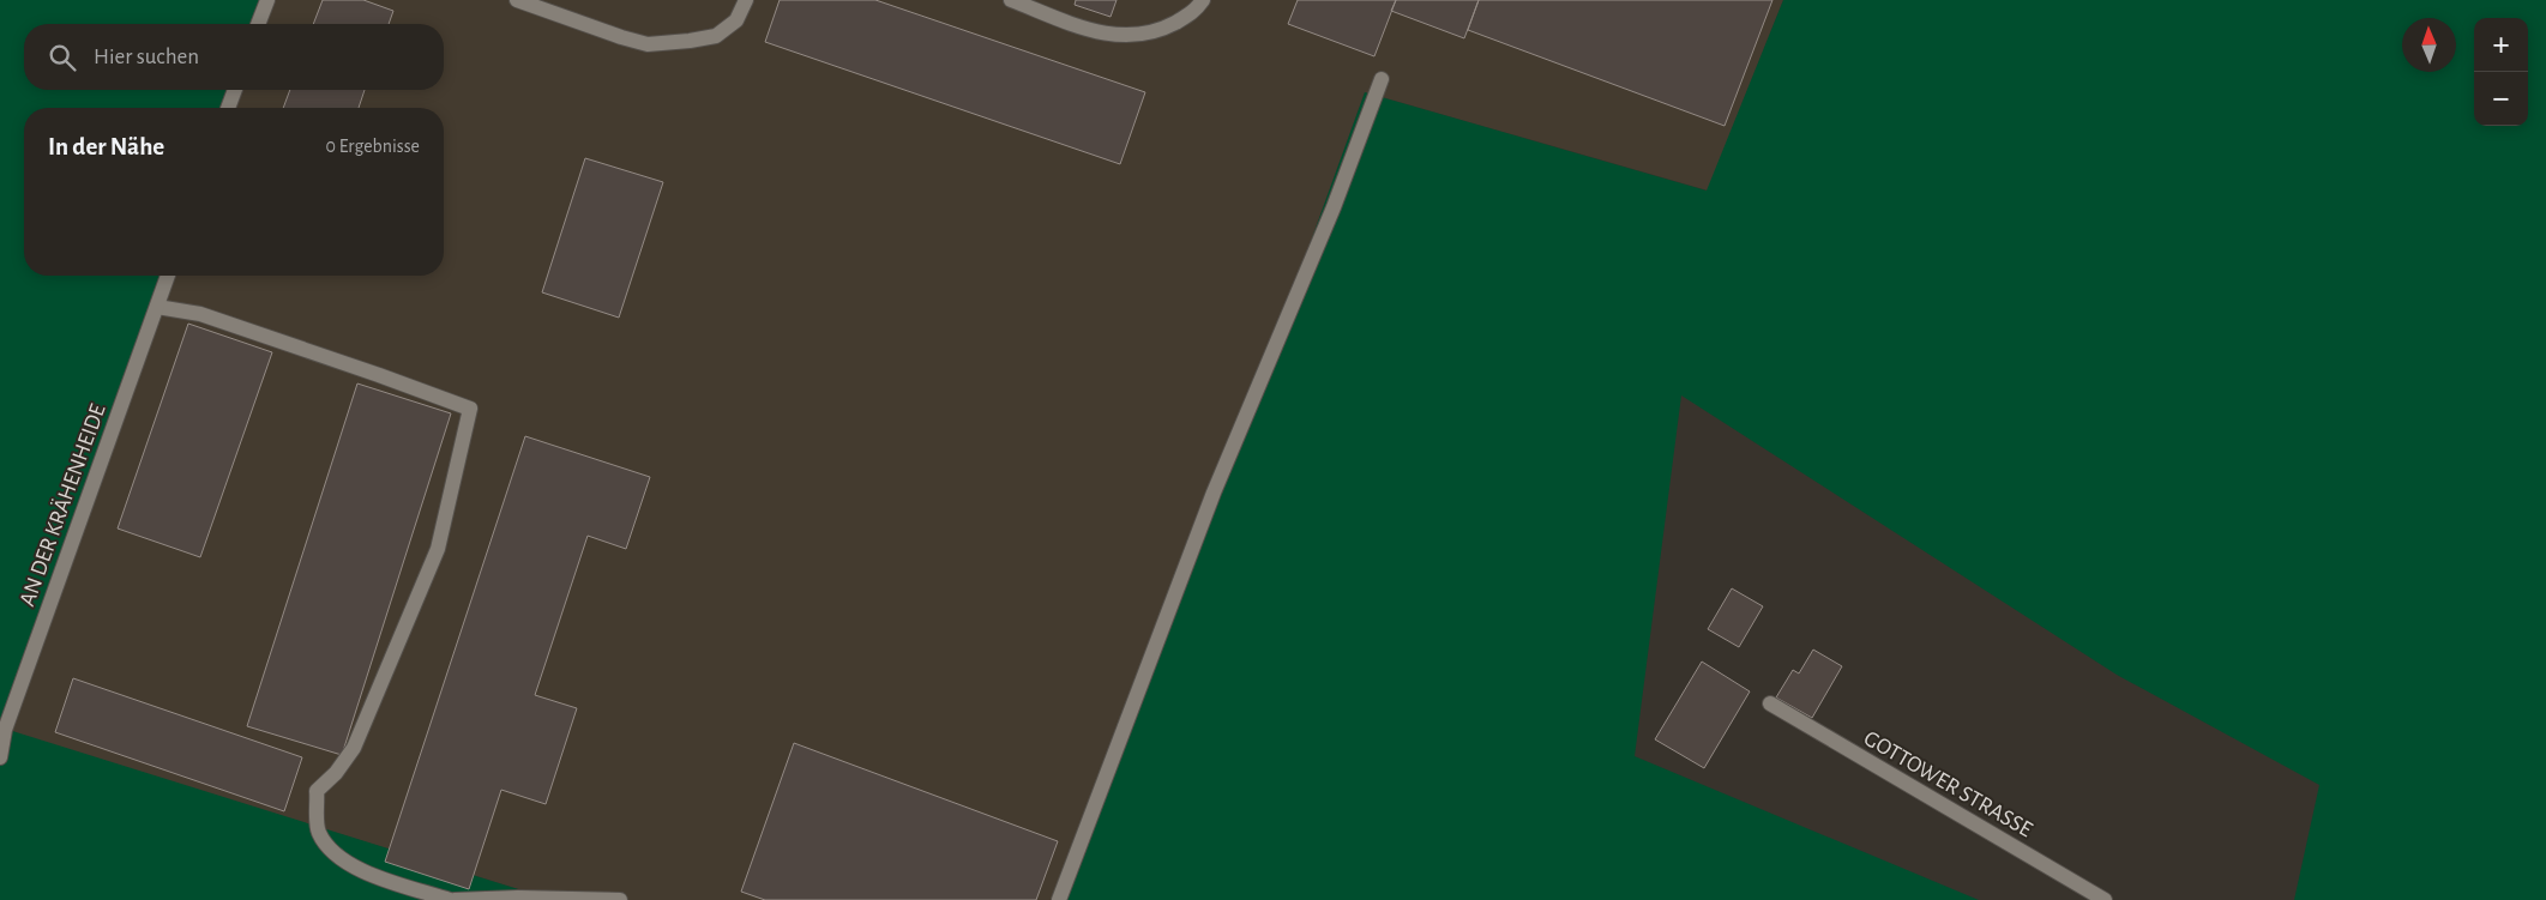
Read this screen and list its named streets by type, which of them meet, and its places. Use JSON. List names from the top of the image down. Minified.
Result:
{"streets":{"street":["AN DER KRÄHENHEIDE","GOTTOWER STRASSE"]},"north":"top","page":{"map_buttons":["+","−"],"search":"Hier suchen","heading":["In der Nähe","0 Ergebnisse"]}}
